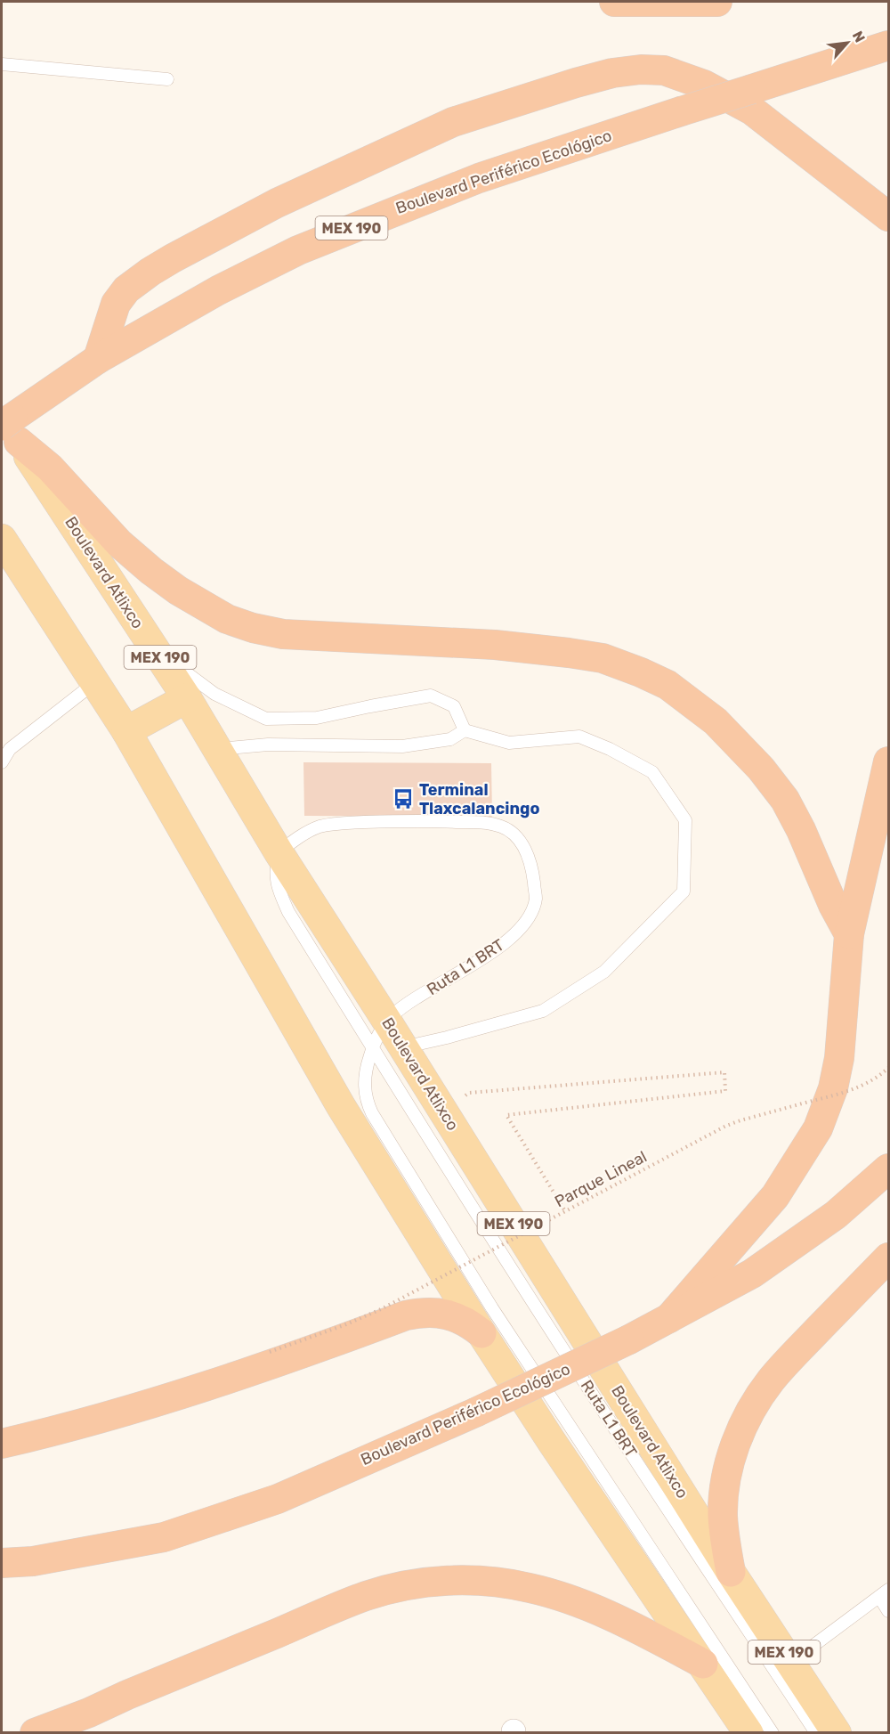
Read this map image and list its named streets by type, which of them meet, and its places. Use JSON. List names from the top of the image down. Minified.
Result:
{"streets":{"highway":["Boulevard Periférico Ecológico","MEX 190"],"main road":["Boulevard Atlixco"],"lane":["Ruta L1 BRT"],"path":["Parque Lineal"]},"crossings":[["Boulevard Periférico Ecológico","Boulevard Atlixco"],["Boulevard Atlixco","Ruta L1 BRT"]],"places":{"bus stop":["Terminal Tlaxcalancingo"]},"north":"top right"}
